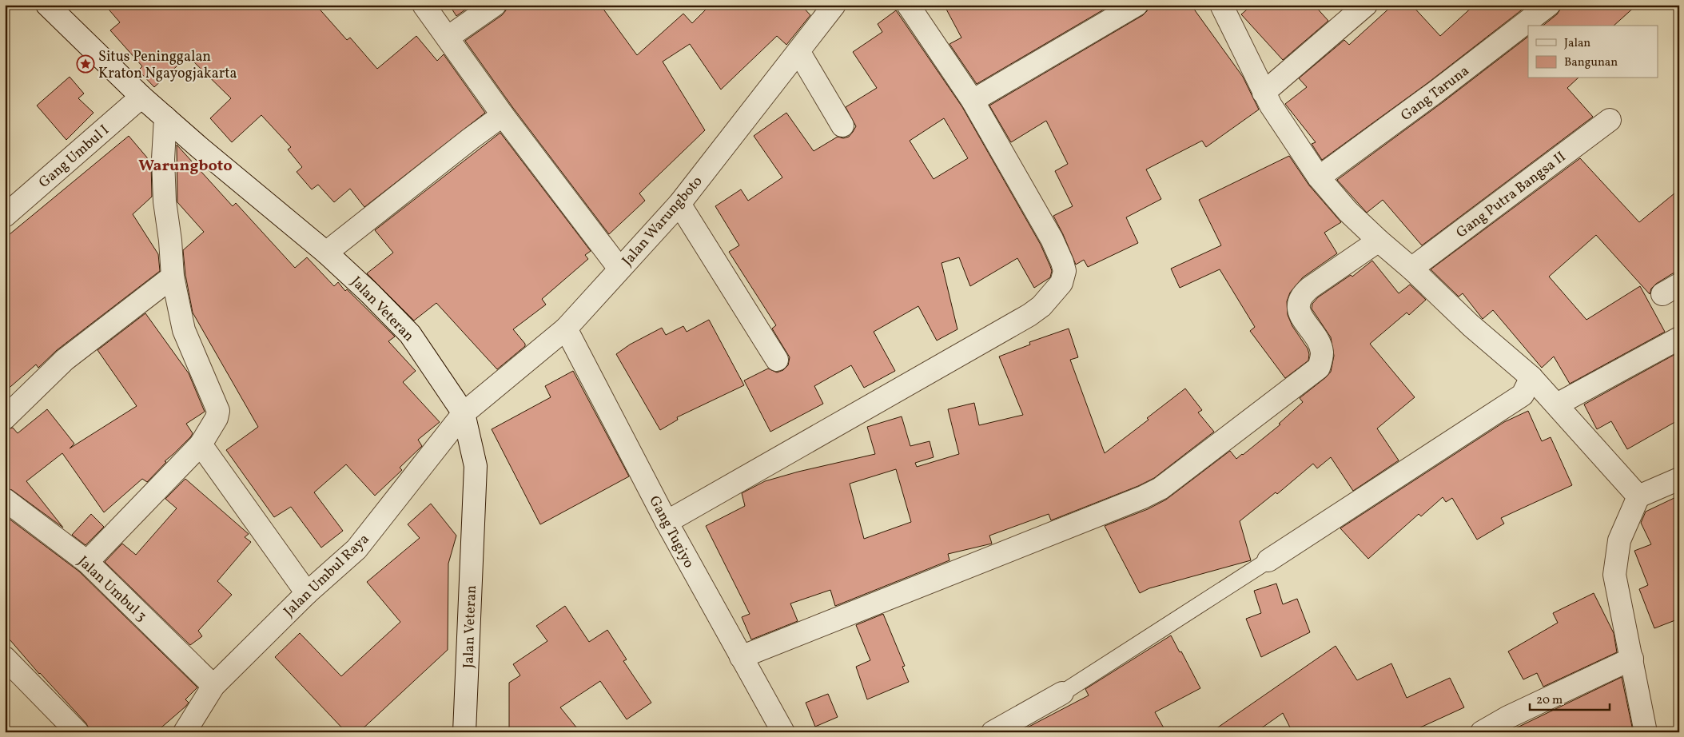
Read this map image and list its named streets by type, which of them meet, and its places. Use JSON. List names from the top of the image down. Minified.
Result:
{"streets":{"street":["Gang Taruna","Gang Umbul I","Gang Putra Bangsa II","Jalan Warungboto","Jalan Veteran","Gang Tugiyo","Jalan Umbul Raya","Jalan Umbul 3"]},"crossings":[["Gang Umbul I","Jalan Veteran"],["Jalan Warungboto","Jalan Veteran"],["Jalan Warungboto","Gang Tugiyo"],["Jalan Warungboto","Jalan Umbul Raya"],["Jalan Veteran","Jalan Umbul Raya"],["Jalan Umbul Raya","Jalan Umbul 3"]],"districts":["Warungboto"],"places":{"place":["Situs Peninggalan Kraton Ngayogjakarta"]},"legend":["Jalan","Bangunan"],"scale_bar":"20 m"}
